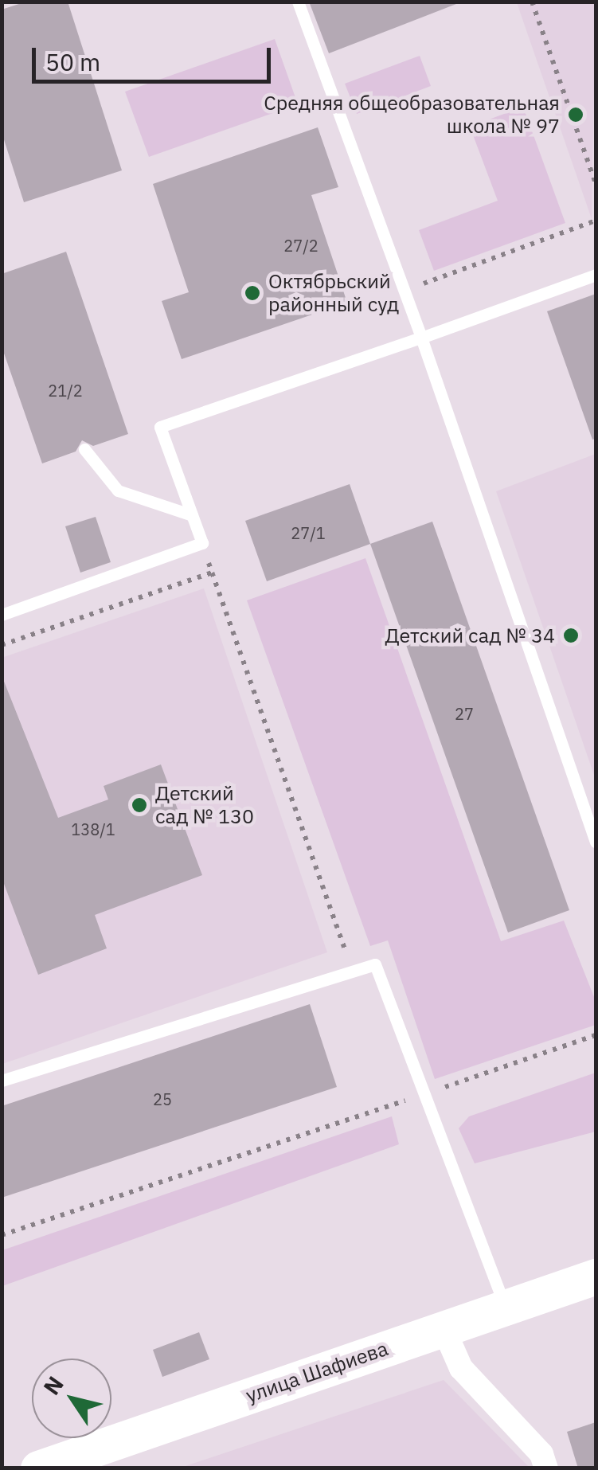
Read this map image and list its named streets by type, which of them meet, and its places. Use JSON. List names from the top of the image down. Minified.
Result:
{"streets":{"street":["улица Шафиева"]},"places":["Средняя общеобразовательная школа № 97","Октябрьский районный суд","Детский сад № 34","Детский сад № 130"],"house_numbers":["27/2","21/2","27/1","27","138/1","25"],"scale_bar":"50 m","north":"top left"}
